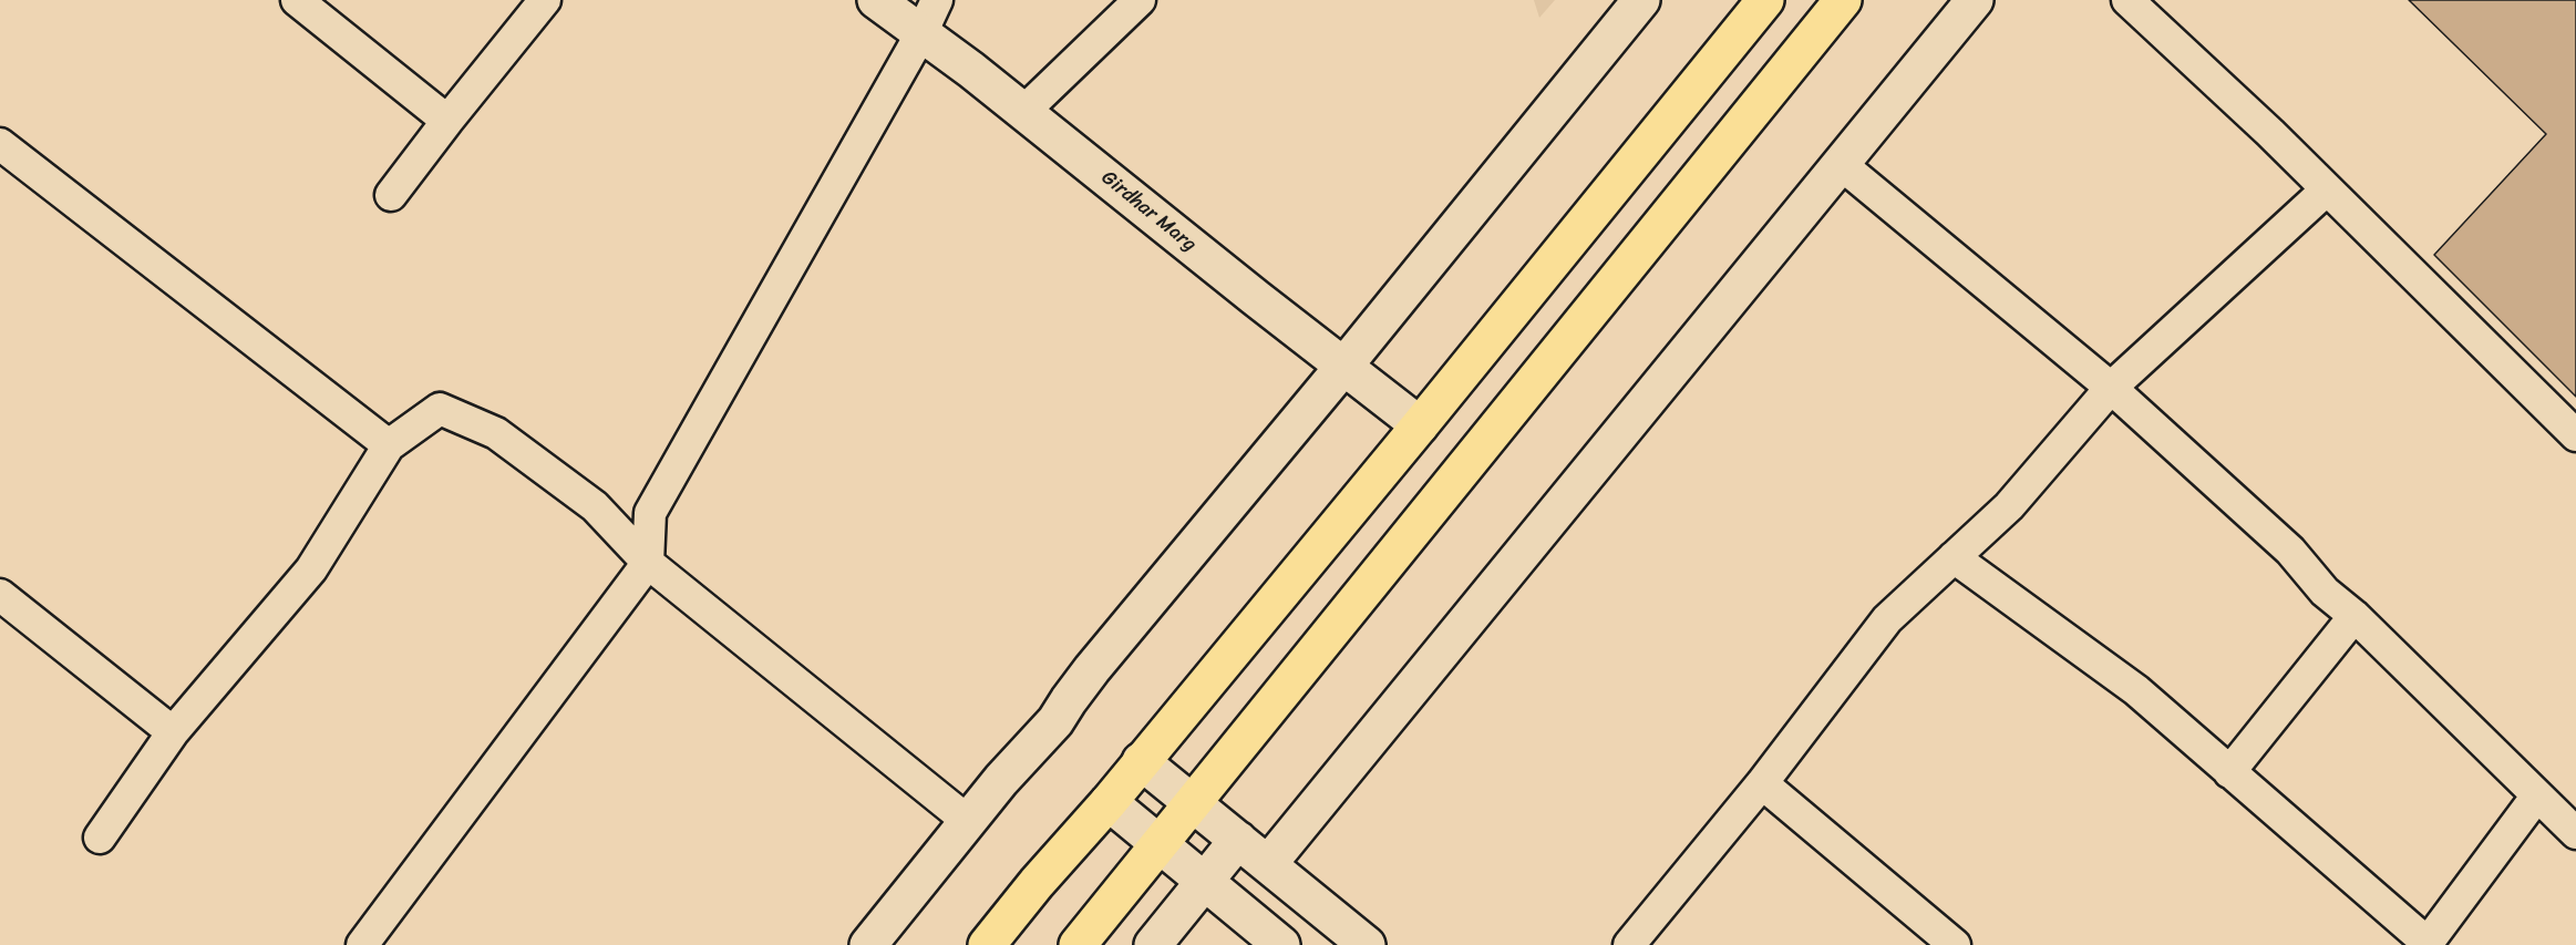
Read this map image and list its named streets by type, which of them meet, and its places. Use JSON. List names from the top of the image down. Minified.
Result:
{"streets":{"street":["Girdhar Marg"]}}
